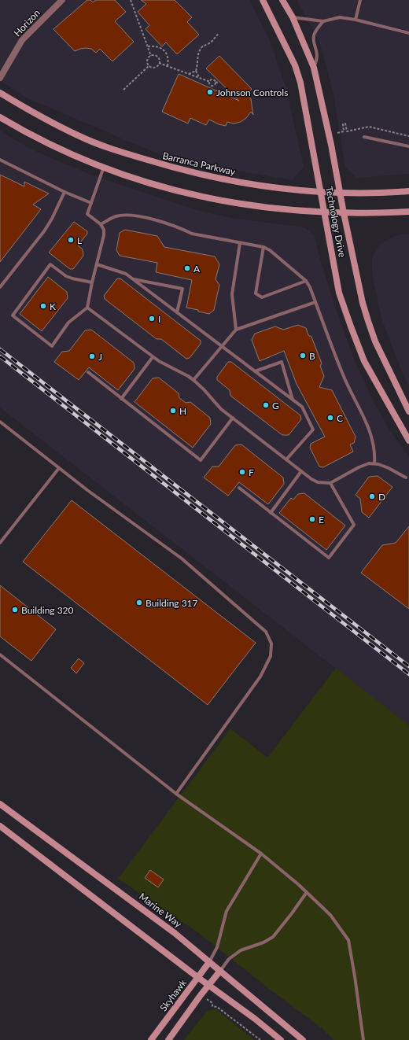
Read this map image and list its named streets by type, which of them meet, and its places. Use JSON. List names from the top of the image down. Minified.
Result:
{"streets":{"main road":["Barranca Parkway","Technology Drive","Marine Way","Skyhawk"],"street":["Horizon"]},"crossings":[["Barranca Parkway","Technology Drive"],["Marine Way","Skyhawk"]],"places":["Johnson Controls","L","A","K","I","B","J","G","H","C","F","D","E","Building 317","Building 320"]}
